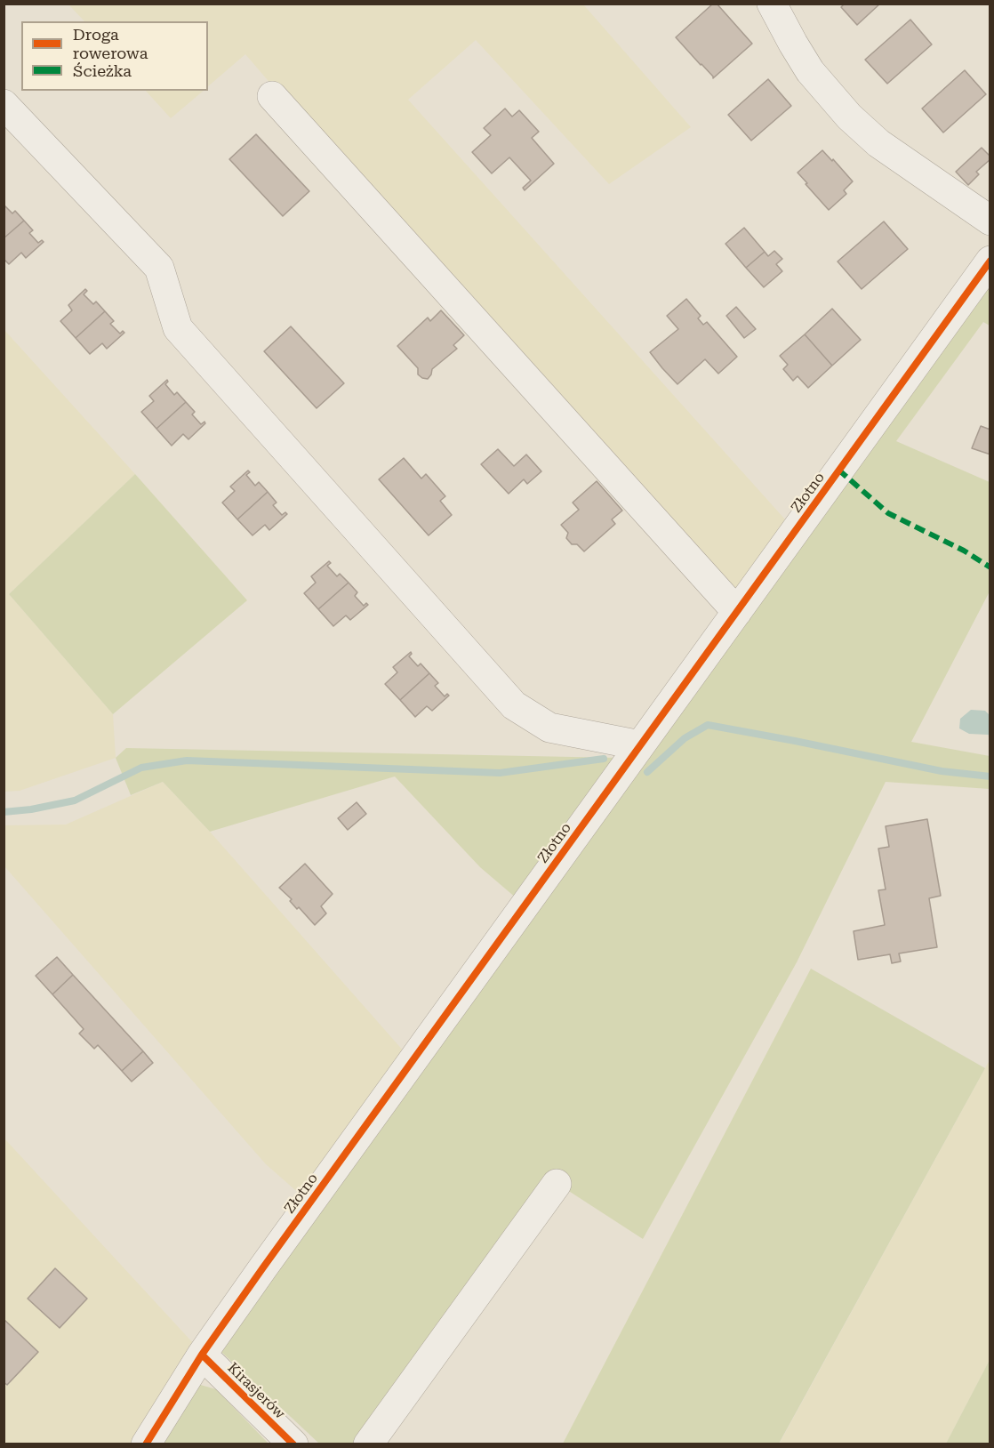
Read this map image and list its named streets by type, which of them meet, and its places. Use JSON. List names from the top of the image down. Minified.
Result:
{"streets":{"street":["Złotno","Kirasjerów"]},"crossings":[["Złotno","Kirasjerów"]],"legend":["Droga rowerowa","Ścieżka"]}
